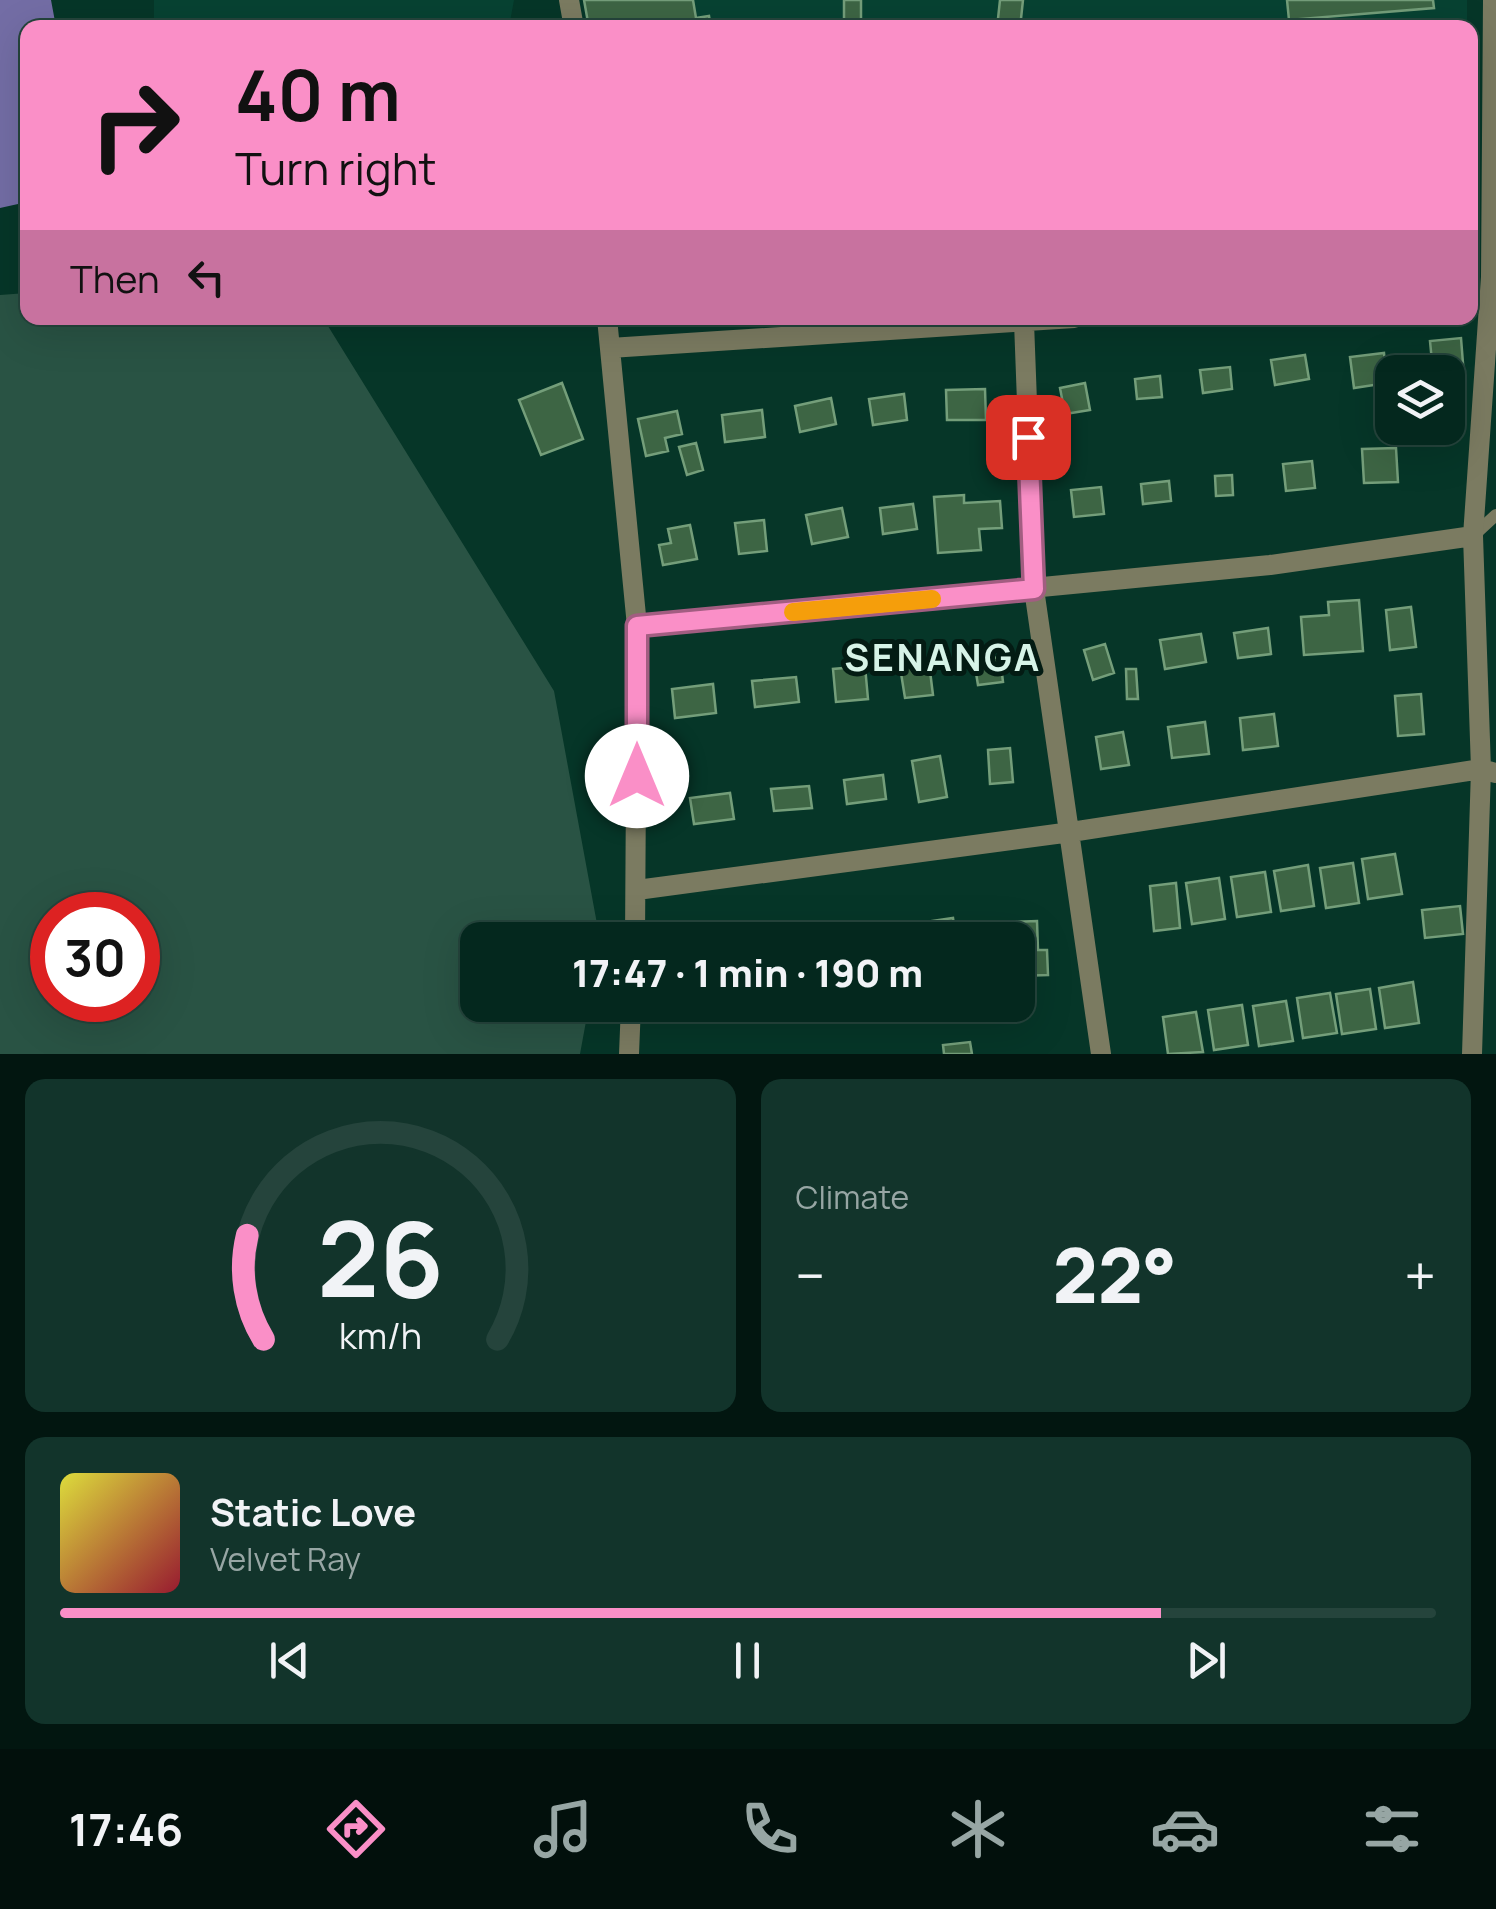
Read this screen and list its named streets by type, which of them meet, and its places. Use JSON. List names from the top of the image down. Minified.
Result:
{"districts":["SENANGA"],"page":{"turn":["40 m","Turn right"],"then":"Then","limit":"30","trip":"17:47 · 1 min · 190 m","tile":"Climate","heat":["−","22°","+"],"song":["Static Love","Velvet Ray"],"tabs":"17:46","gauge":["26","km/h"]}}
